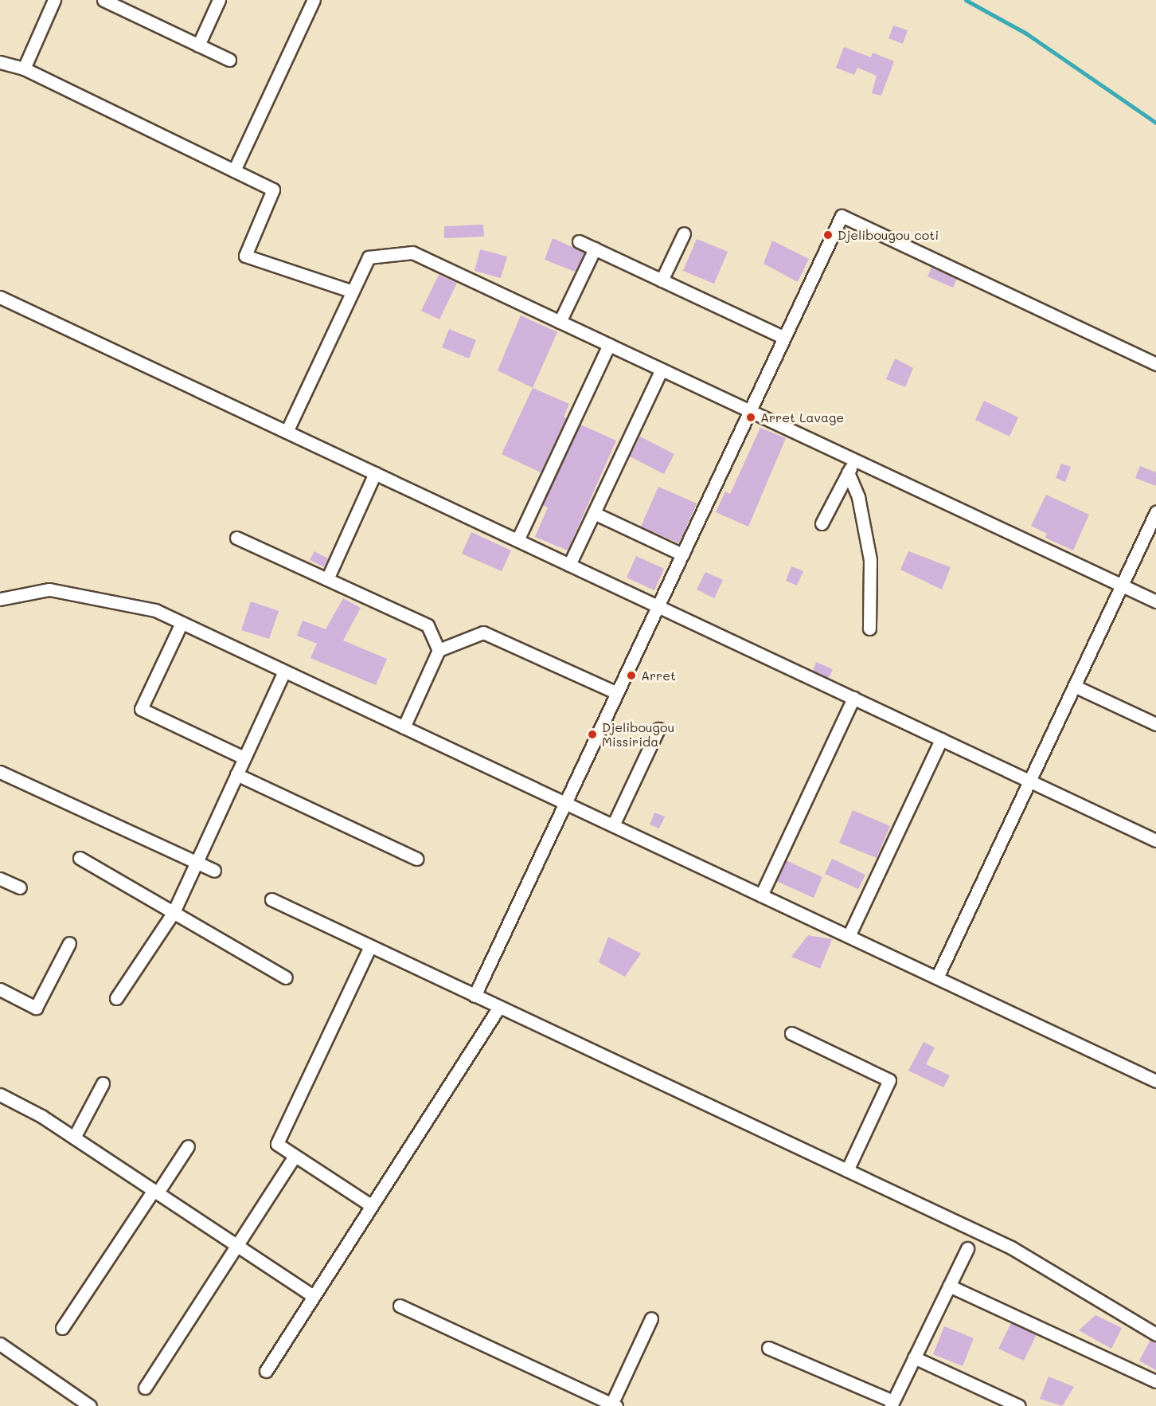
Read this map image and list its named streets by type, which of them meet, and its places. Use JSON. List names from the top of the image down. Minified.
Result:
{"places":["Djelibougou coti","Arret Lavage","Arret","Djelibougou Missirida"]}
